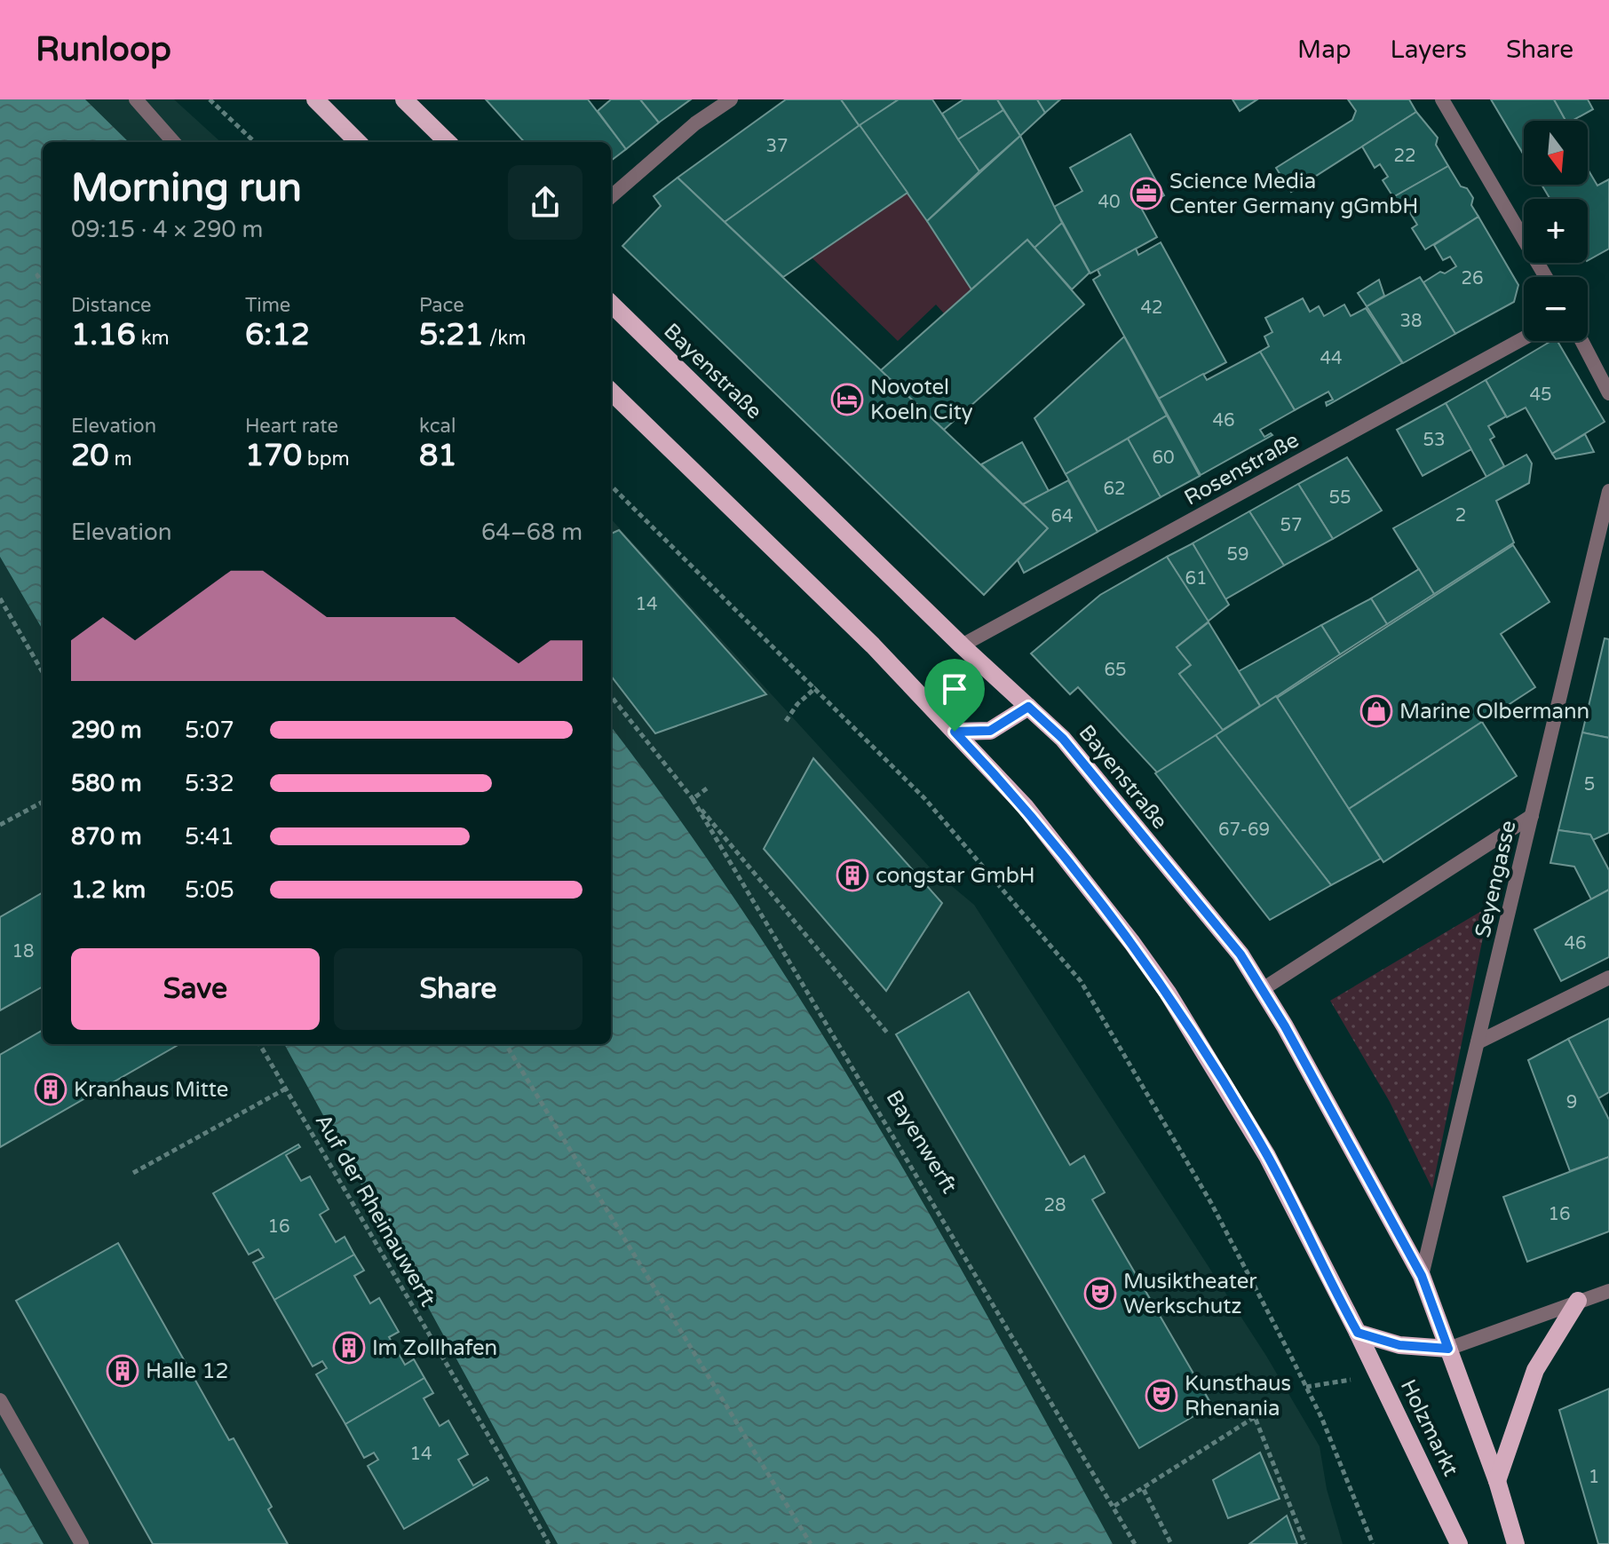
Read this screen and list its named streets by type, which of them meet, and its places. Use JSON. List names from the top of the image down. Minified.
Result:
{"streets":{"main road":["Bayenstraße","Holzmarkt"],"street":["Rosenstraße","Seyengasse"],"path":["Bayenwerft","Auf der Rheinauwerft"]},"crossings":[["Bayenstraße","Rosenstraße"],["Bayenstraße","Seyengasse"],["Bayenstraße","Holzmarkt"]],"places":{"office":["Science Media Center Germany gGmbH"],"hotel":["Novotel Koeln City"],"shop":["Marine Olbermann"],"building":["congstar GmbH","Kranhaus Mitte","Im Zollhafen","Halle 12"],"theatre":["Musiktheater Werkschutz","Kunsthaus Rhenania"]},"house_numbers":["37","22","40","26","42","38","44","45","46","53","60","62","55","2","64","57","59","61","14","65","5","67-69","46","18","9","28","16","16","14","1"],"north":"bottom","page":{"header":"Runloop","nav":["Map","Layers","Share"],"map_buttons":["+","−"],"heading":["Morning run","09:15 · 4 × 290 m"],"stats":[["Distance","1.16 km"],["Time","6:12"],["Pace","5:21 /km"],["Elevation","20 m"],["Heart rate","170 bpm"],["kcal","81"]],"chart":["Elevation","64–68 m"],"list":[{"name":"290 m","note":"5:07"},{"name":"580 m","note":"5:32"},{"name":"870 m","note":"5:41"},{"name":"1.2 km","note":"5:05"}],"buttons":["Save","Share"]}}
